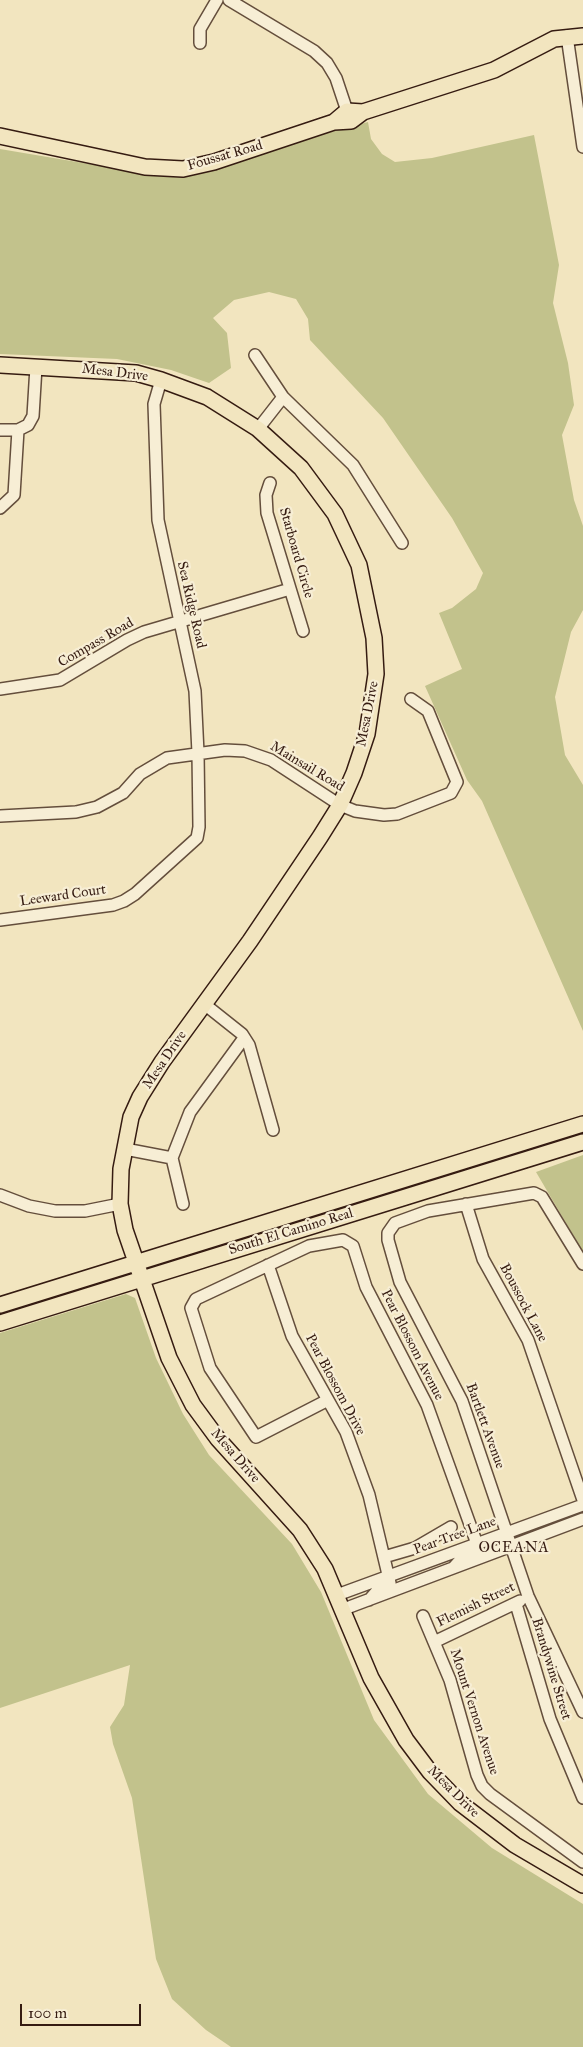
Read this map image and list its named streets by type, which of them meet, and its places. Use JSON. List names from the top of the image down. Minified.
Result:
{"streets":{"main road":["Foussat Road","Mesa Drive","South El Camino Real"],"street":["Starboard Circle","Sea Ridge Road","Compass Road","Mainsail Road","Leeward Court","Boussock Lane","Pear Blossom Avenue","Pear Blossom Drive","Bartlett Avenue","Pear Tree Lane","Flemish Street","Brandywine Street","Mount Vernon Avenue"]},"crossings":[["Mesa Drive","Sea Ridge Road"],["Mesa Drive","Mainsail Road"],["Mesa Drive","South El Camino Real"],["Mesa Drive","Pear Tree Lane"],["Starboard Circle","Compass Road"],["Sea Ridge Road","Compass Road"],["Sea Ridge Road","Mainsail Road"],["Sea Ridge Road","Leeward Court"],["Boussock Lane","Bartlett Avenue"],["Pear Blossom Avenue","Pear Blossom Drive"],["Pear Blossom Avenue","Pear Tree Lane"],["Pear Blossom Drive","Pear Tree Lane"],["Bartlett Avenue","Pear Tree Lane"],["Bartlett Avenue","Flemish Street"],["Flemish Street","Brandywine Street"],["Flemish Street","Mount Vernon Avenue"]],"districts":["OCEANA"],"scale_bar":"100 m"}
